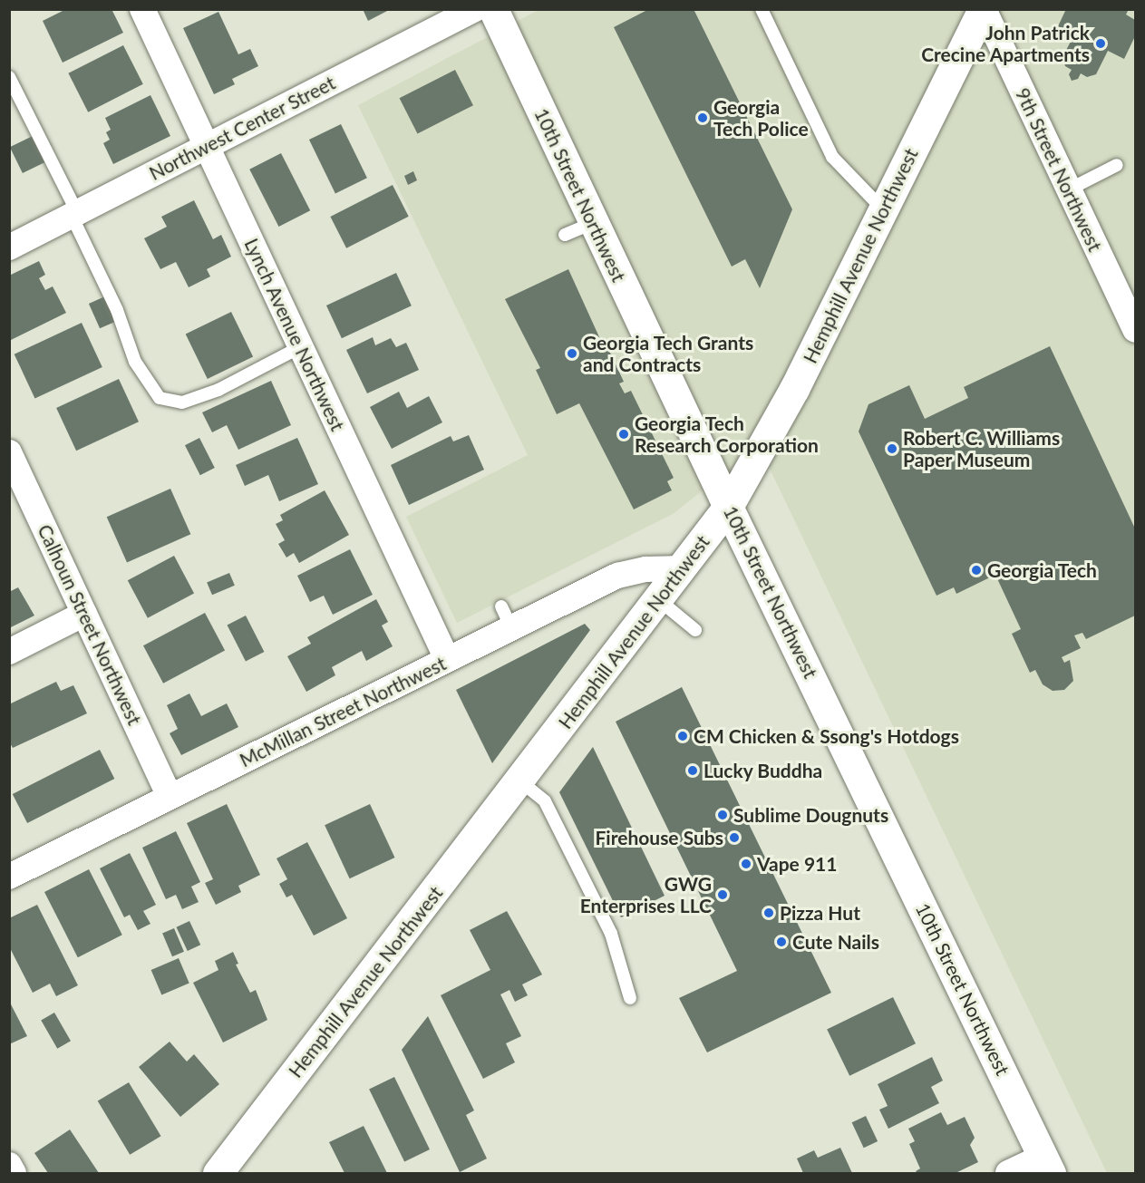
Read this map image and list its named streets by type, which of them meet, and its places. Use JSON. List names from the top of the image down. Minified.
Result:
{"streets":{"street":["Northwest Center Street","9th Street Northwest","10th Street Northwest","Hemphill Avenue Northwest","Lynch Avenue Northwest","Calhoun Street Northwest","McMillan Street Northwest"]},"crossings":[["Northwest Center Street","Lynch Avenue Northwest"],["9th Street Northwest","Hemphill Avenue Northwest"],["10th Street Northwest","Hemphill Avenue Northwest"],["Hemphill Avenue Northwest","McMillan Street Northwest"],["Lynch Avenue Northwest","McMillan Street Northwest"],["Calhoun Street Northwest","McMillan Street Northwest"]],"places":["John Patrick Crecine Apartments","Georgia Tech Police","Georgia Tech Grants and Contracts","Georgia Tech Research Corporation","Robert C. Williams Paper Museum","Georgia Tech","CM Chicken & Ssong's Hotdogs","Lucky Buddha","Sublime Dougnuts","Firehouse Subs","Vape 911","GWG Enterprises LLC","Pizza Hut","Cute Nails"]}
